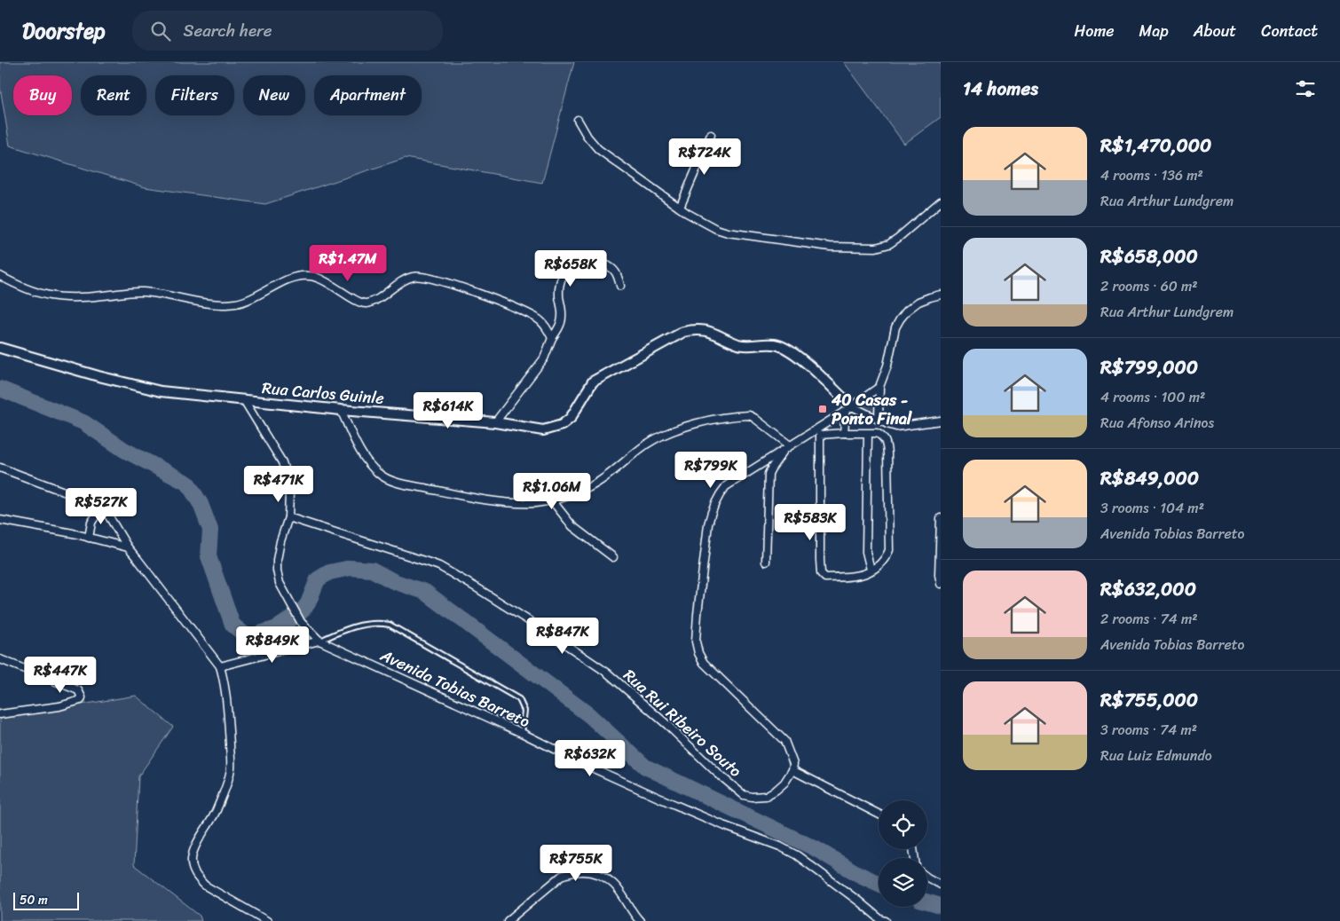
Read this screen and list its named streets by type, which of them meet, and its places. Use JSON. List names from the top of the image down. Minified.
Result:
{"streets":{"street":["Rua Carlos Guinle","Avenida Tobias Barreto","Rua Rui Ribeiro Souto"]},"crossings":[["Rua Carlos Guinle","Avenida Tobias Barreto"],["Avenida Tobias Barreto","Rua Rui Ribeiro Souto"]],"places":{"transit":["40 Casas - Ponto Final"]},"scale_bar":"50 m","page":{"header":"Doorstep","search":"Search here","nav":["Home","Map","About","Contact"],"heading":"14 homes","chip":["Buy","Rent","Filters","New","Apartment"],"list":[{"name":"R$1,470,000","note":"4 rooms · 136 m² · Rua Arthur Lundgrem"},{"name":"R$658,000","note":"2 rooms · 60 m² · Rua Arthur Lundgrem"},{"name":"R$799,000","note":"4 rooms · 100 m² · Rua Afonso Arinos"},{"name":"R$849,000","note":"3 rooms · 104 m² · Avenida Tobias Barreto"},{"name":"R$632,000","note":"2 rooms · 74 m² · Avenida Tobias Barreto"},{"name":"R$755,000","note":"3 rooms · 74 m² · Rua Luiz Edmundo"}],"price":["R$724K","R$1.47M","R$658K","R$614K","R$799K","R$471K","R$1.06M","R$527K","R$583K","R$847K","R$849K","R$447K","R$632K","R$755K"],"scale":"50 m"}}
